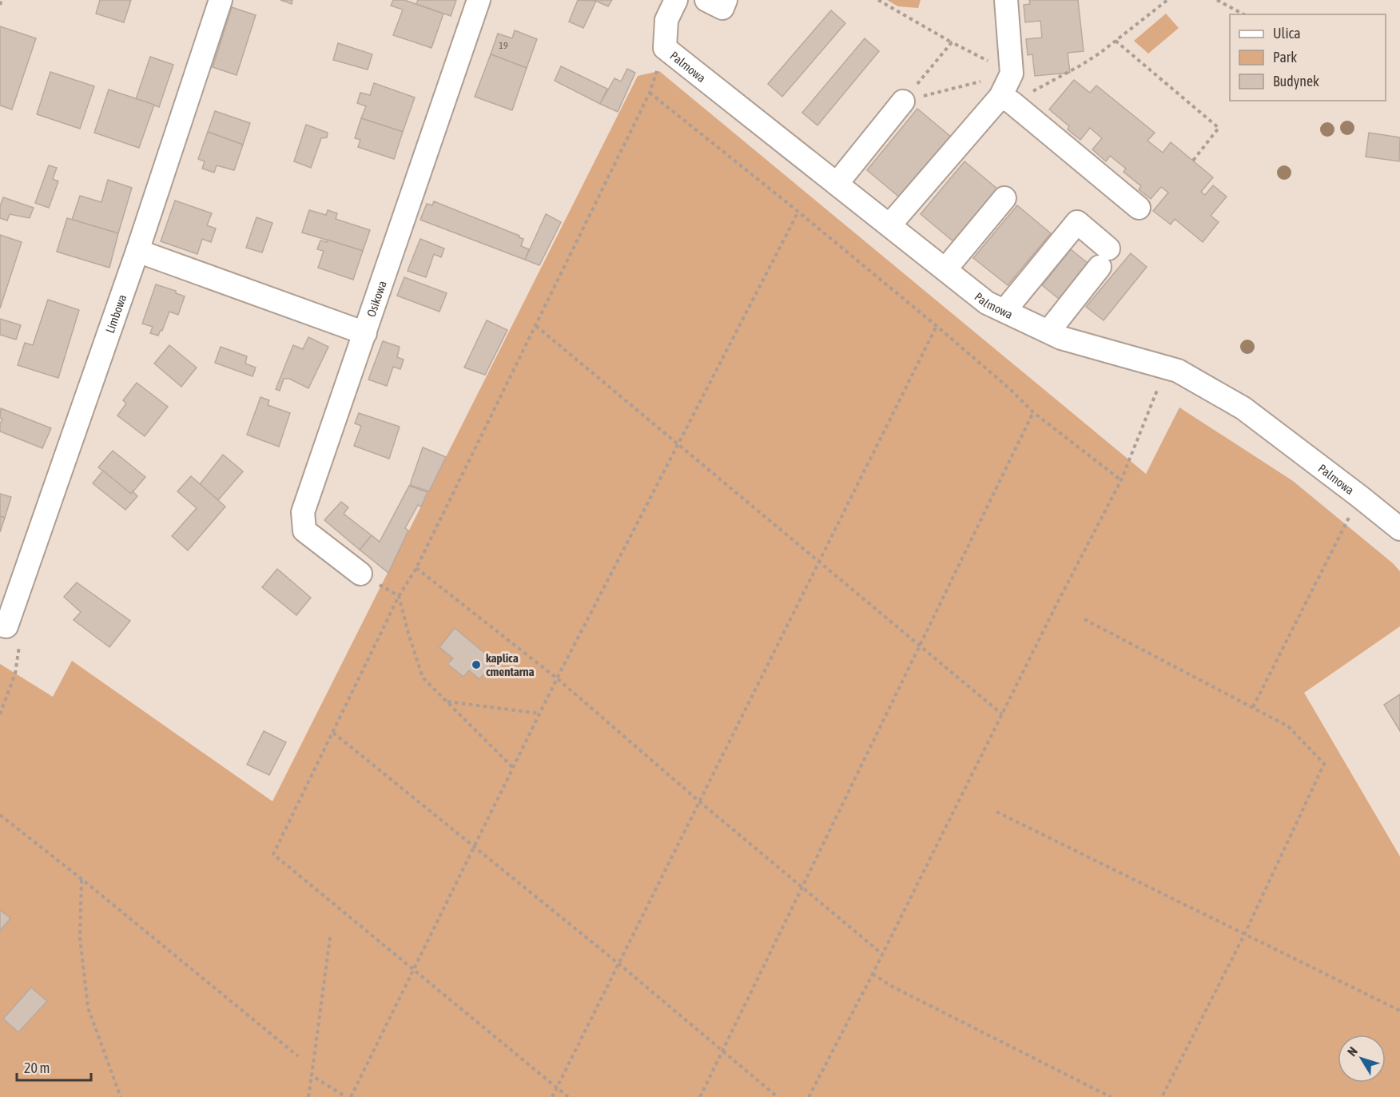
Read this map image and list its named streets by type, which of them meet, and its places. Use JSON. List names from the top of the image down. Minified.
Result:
{"streets":{"street":["Palmowa","Osikowa","Limbowa"]},"places":["kaplica cmentarna"],"house_numbers":["19"],"legend":["Ulica","Park","Budynek"],"scale_bar":"20 m","north":"top left"}
